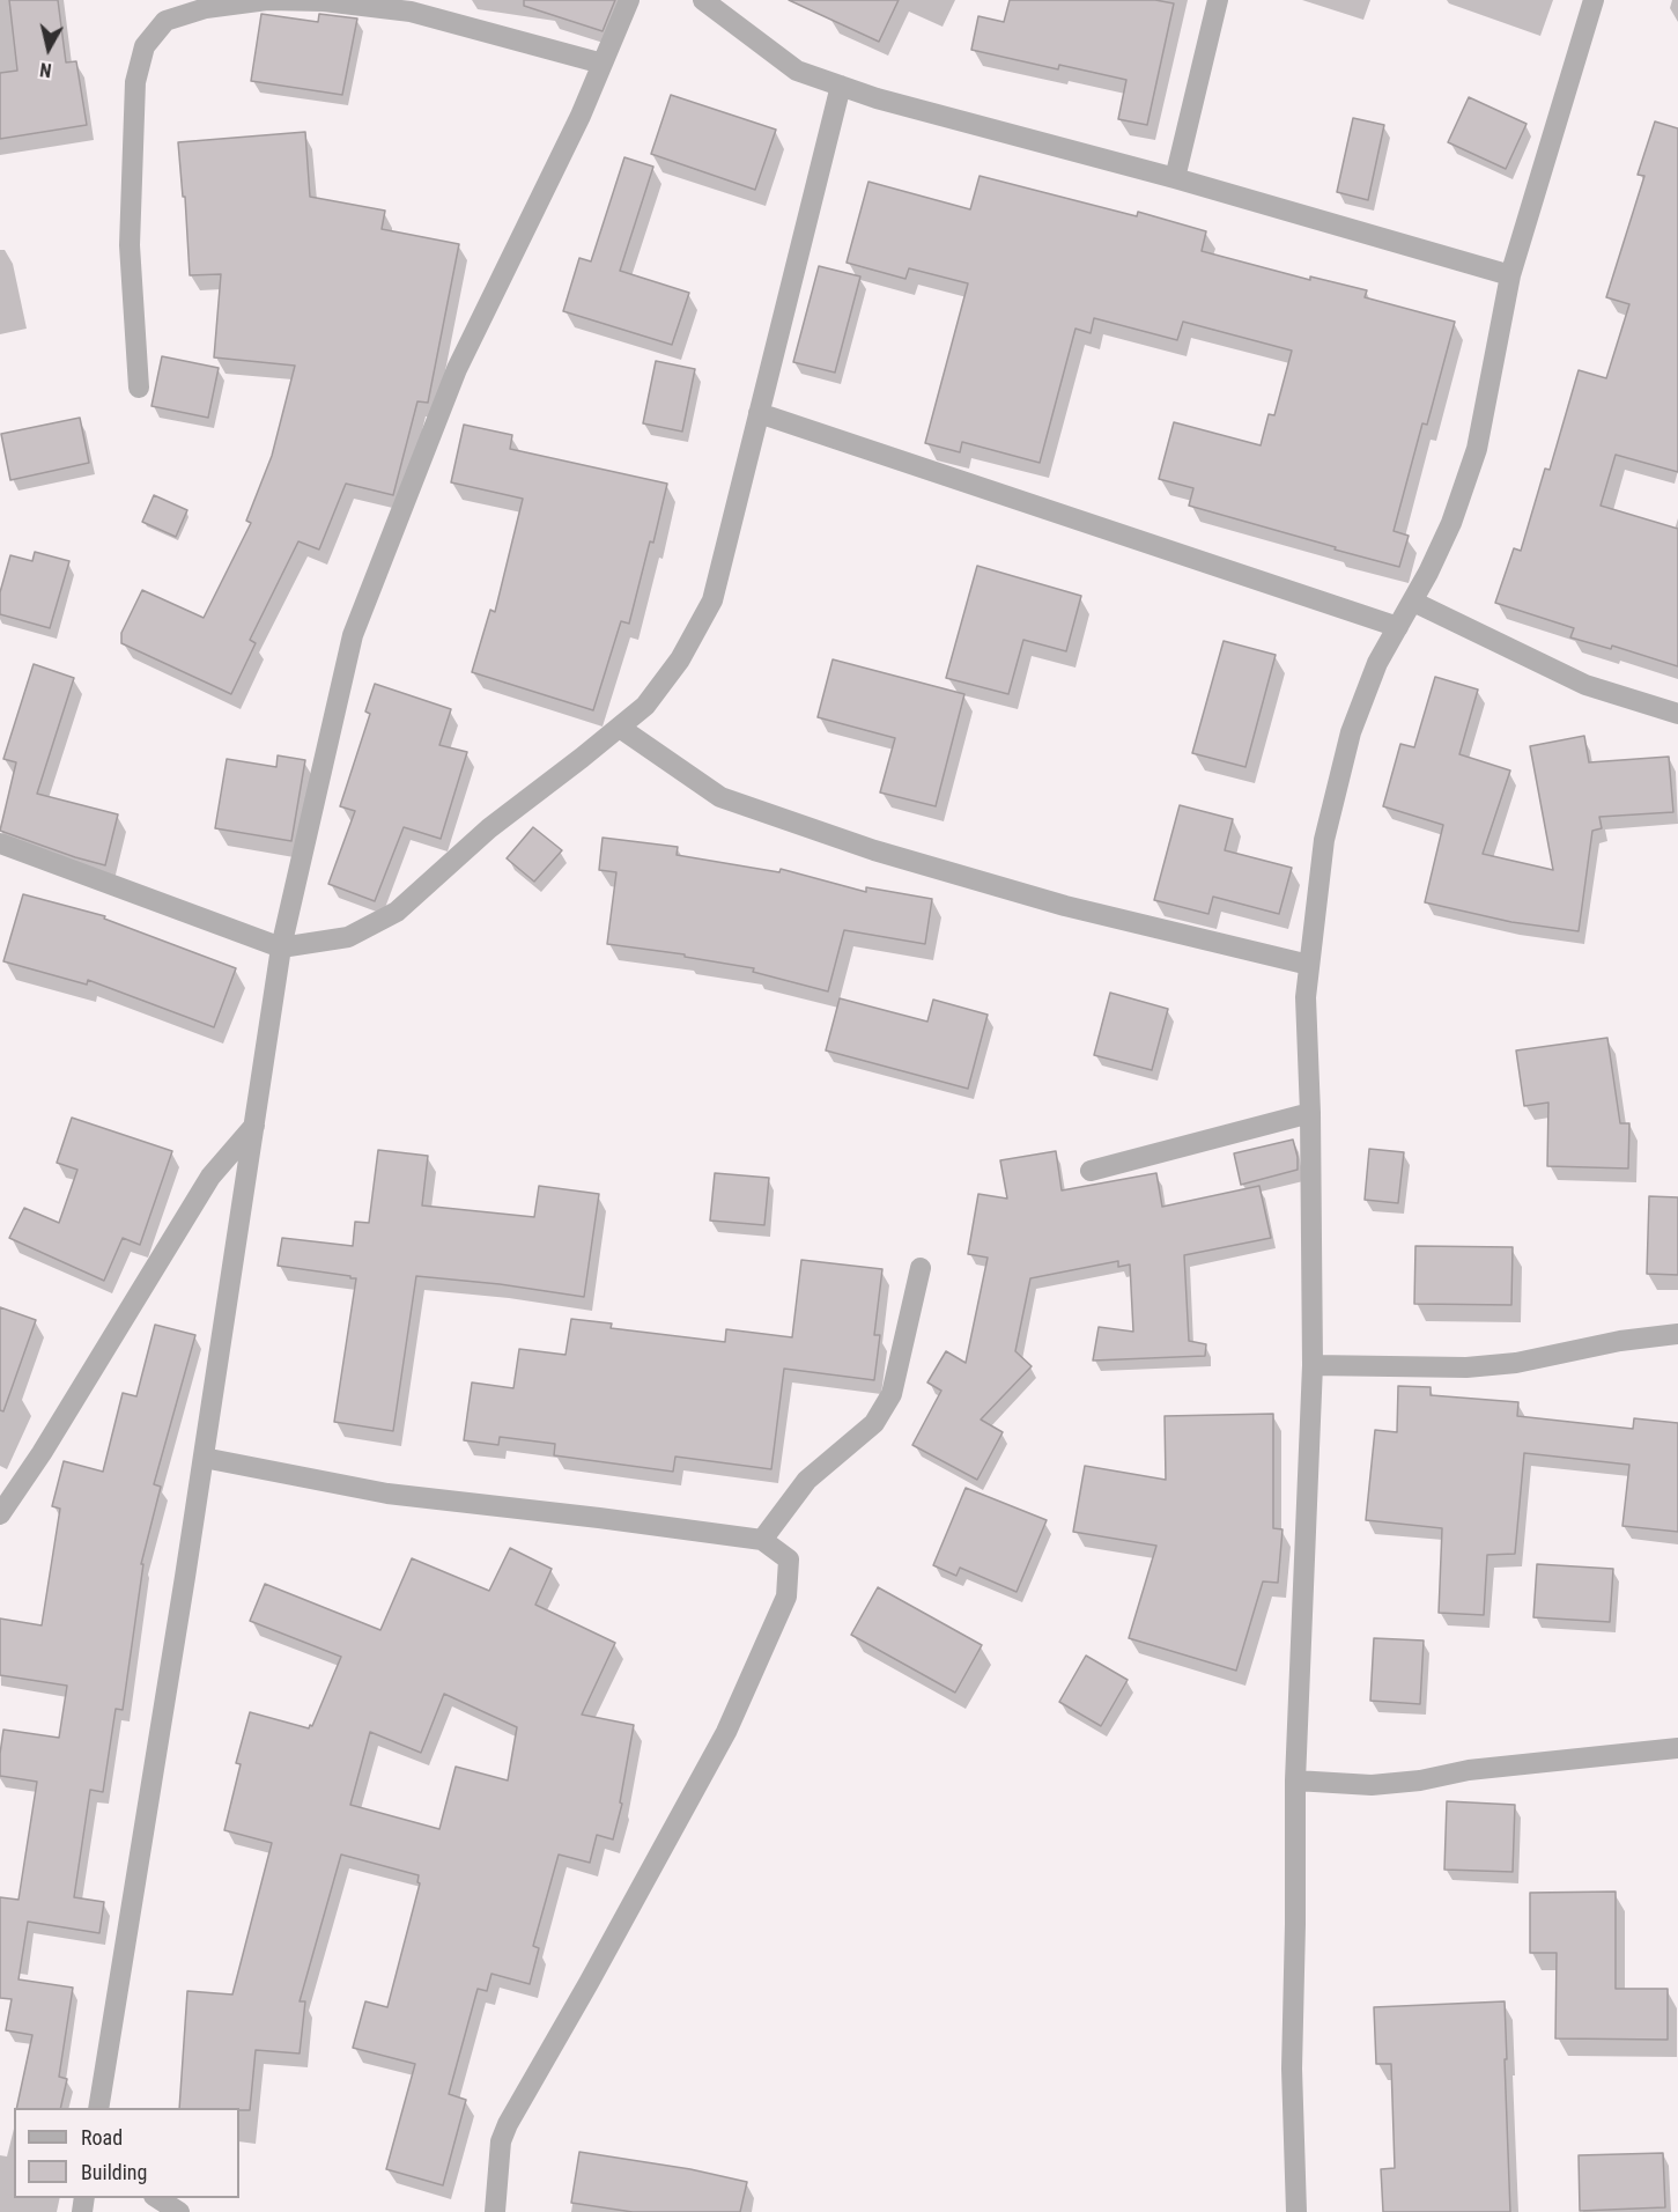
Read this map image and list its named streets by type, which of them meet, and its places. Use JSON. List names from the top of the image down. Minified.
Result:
{"legend":["Road","Building"],"north":"bottom"}
